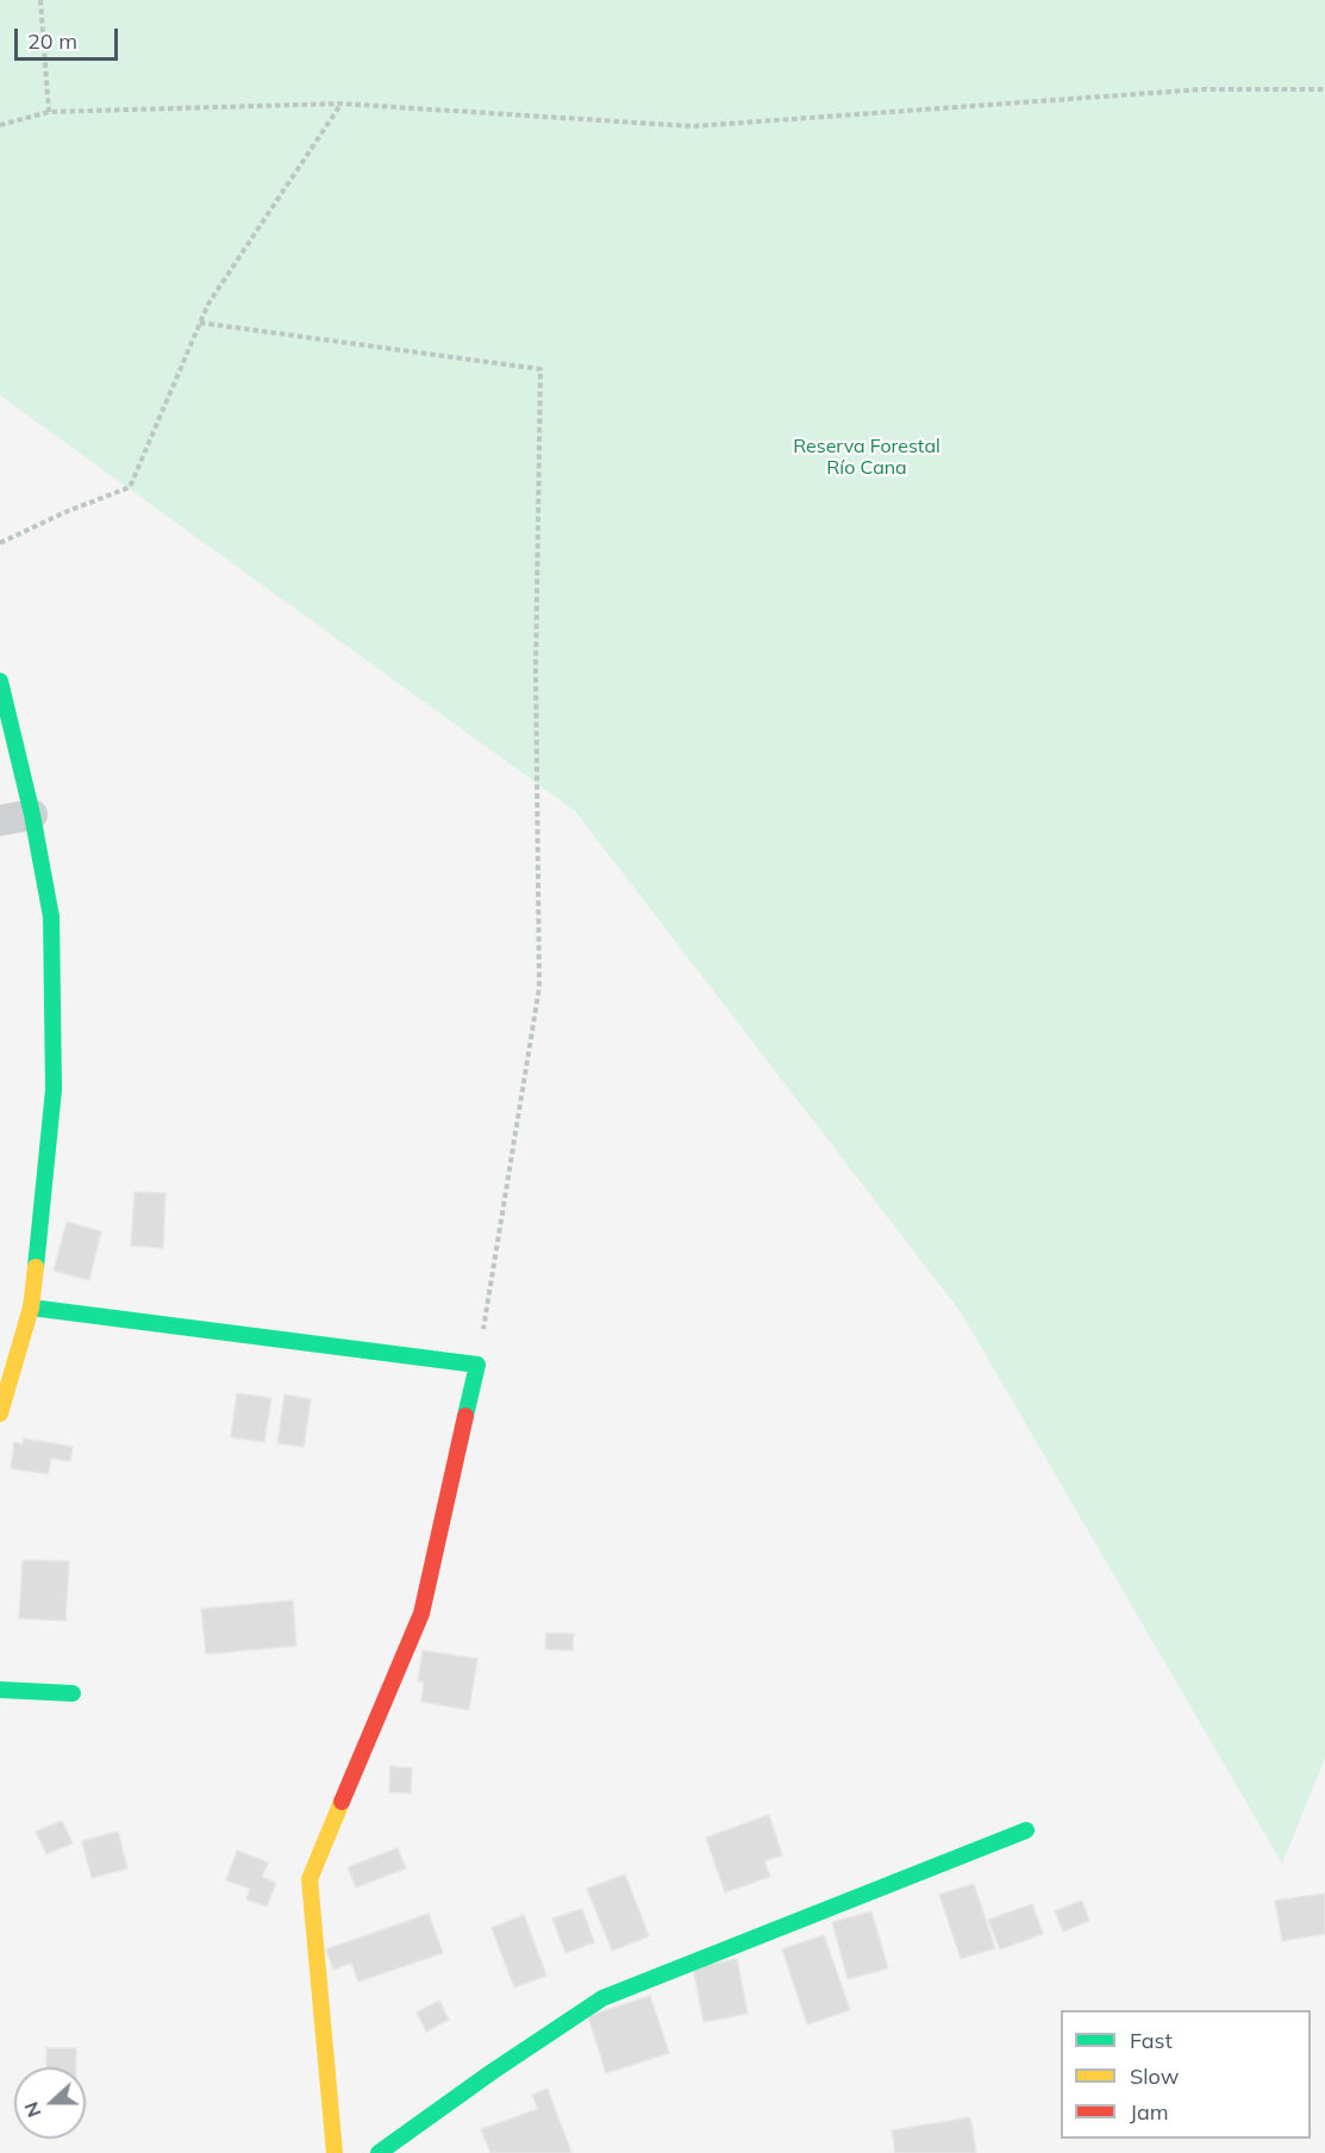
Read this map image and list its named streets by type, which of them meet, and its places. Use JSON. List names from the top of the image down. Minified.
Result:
{"parks":["Reserva Forestal Río Cana"],"legend":["Fast","Slow","Jam"],"scale_bar":"20 m","north":"left"}
